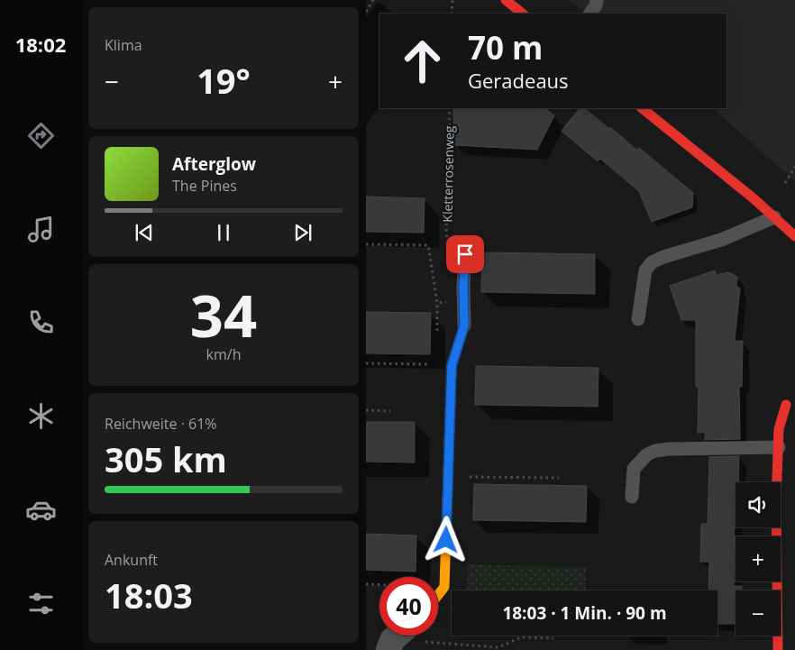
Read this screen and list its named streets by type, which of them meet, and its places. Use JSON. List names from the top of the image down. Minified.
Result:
{"streets":{"path":["Kletterrosenweg"]},"page":{"tabs":"18:02","tile":["Klima",["34","km/h"],["Reichweite · 61%","305 km"],["Ankunft","18:03"]],"turn":["70 m","Geradeaus"],"heat":["−","19°","+"],"song":["Afterglow","The Pines"],"map_buttons":["+","−"],"limit":"40","trip":"18:03 · 1 Min. · 90 m"}}
